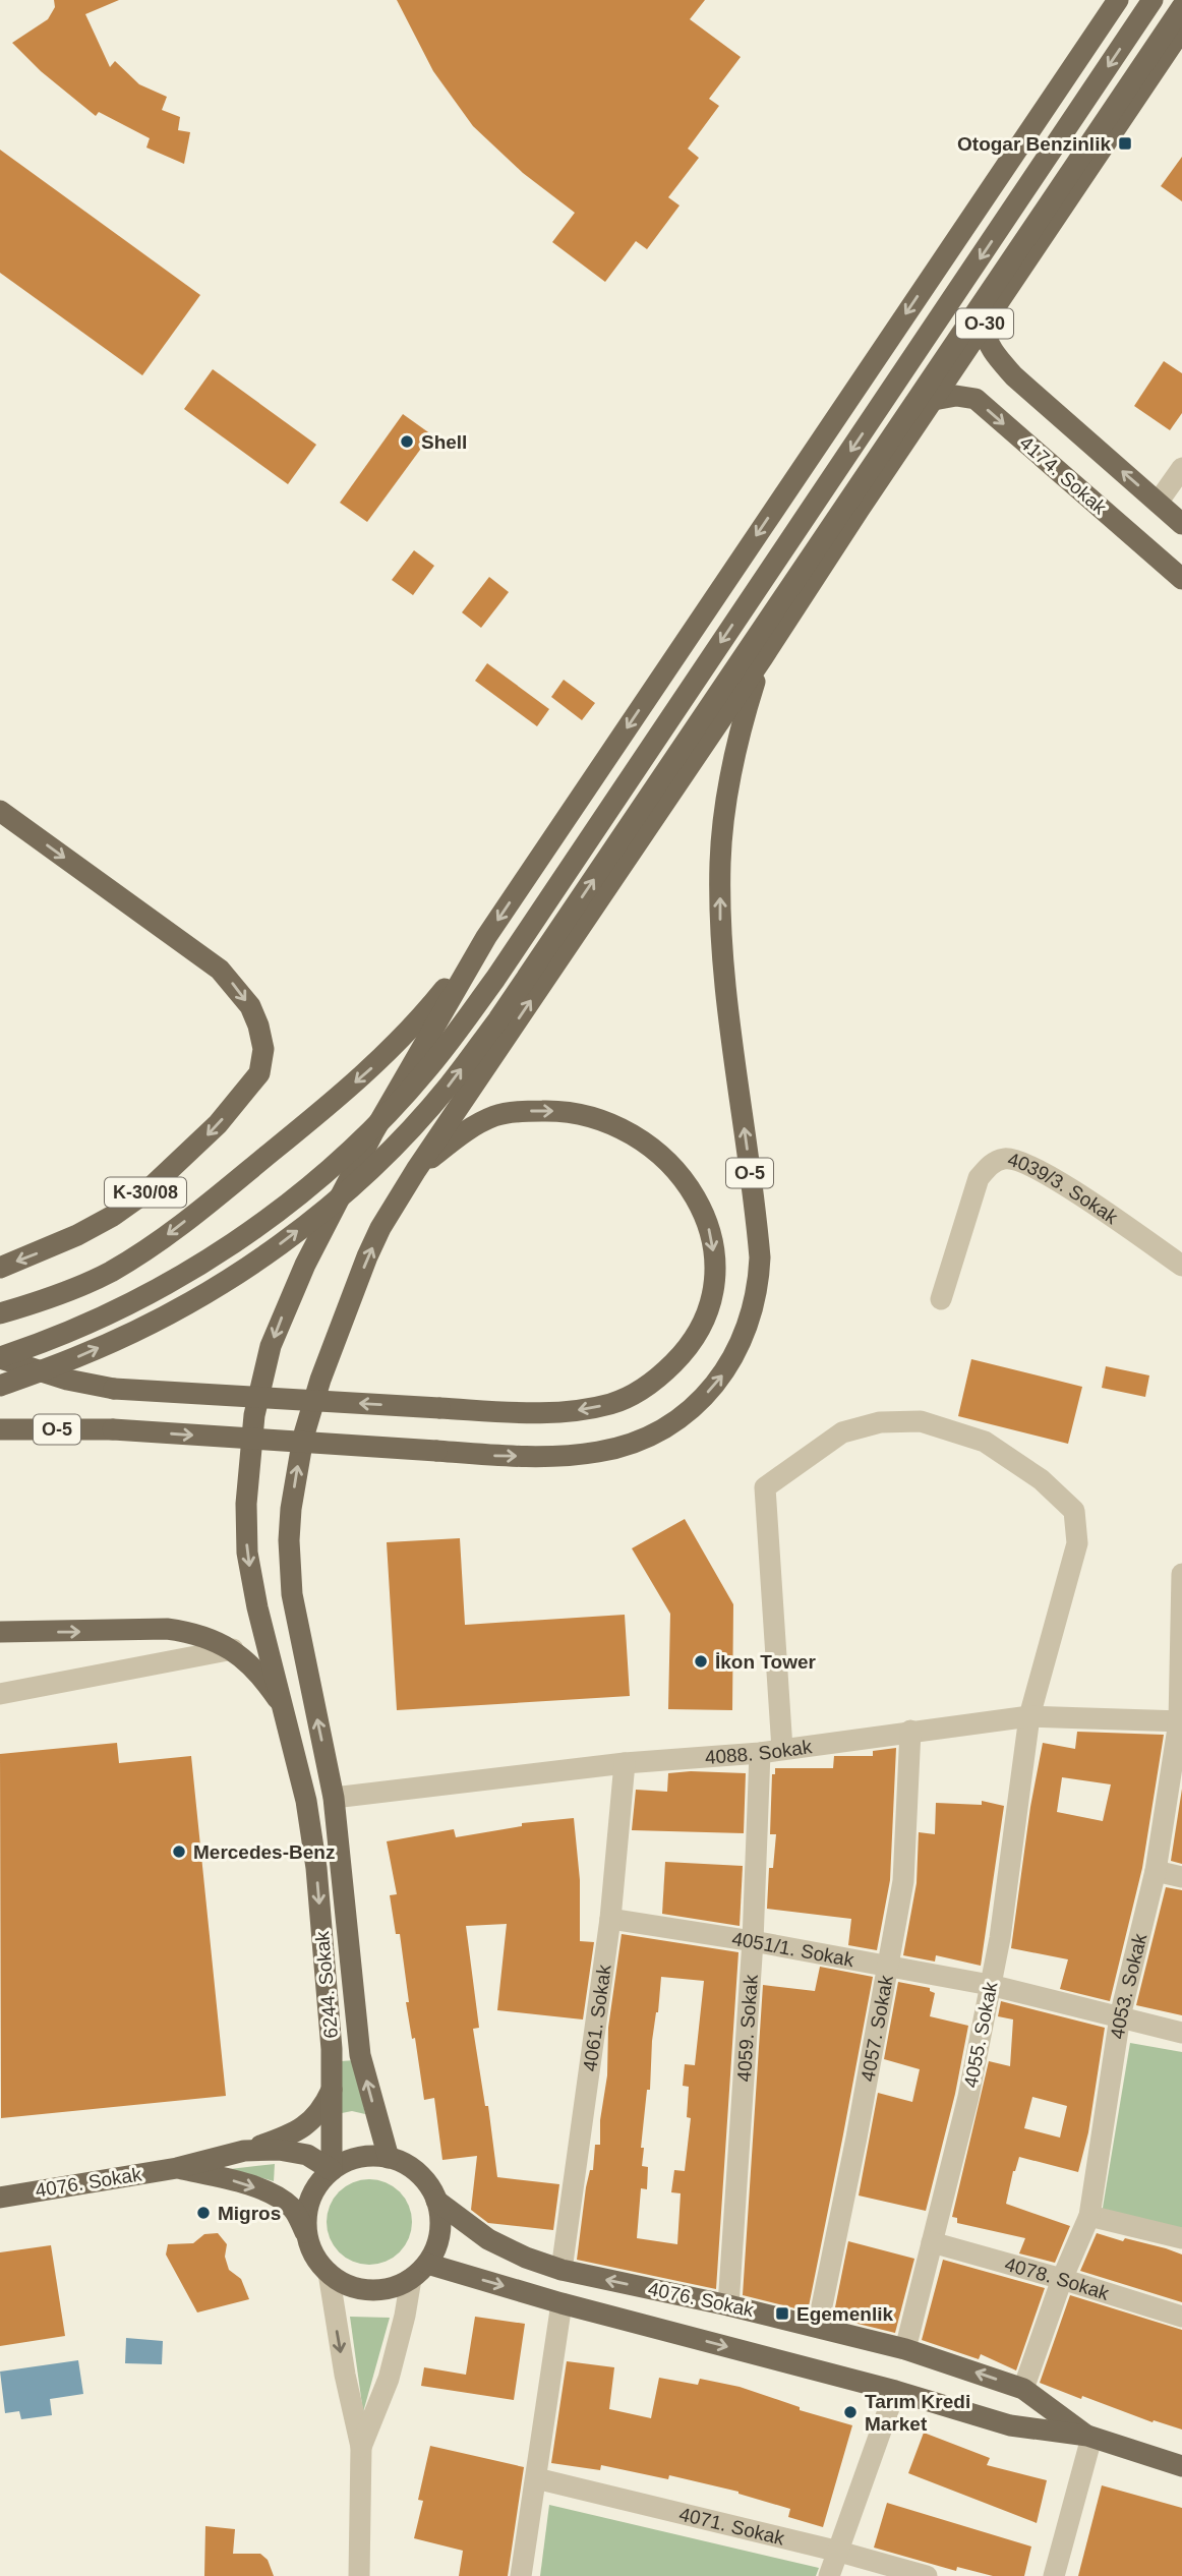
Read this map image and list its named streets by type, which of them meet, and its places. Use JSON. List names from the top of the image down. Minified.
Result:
{"streets":{"main road":["O-30","4174. Sokak","O-5","K-30/08","6244. Sokak","4076. Sokak"],"street":["4039/3. Sokak","4088. Sokak","4051/1. Sokak","4053. Sokak","4061. Sokak","4059. Sokak","4057. Sokak","4055. Sokak","4078. Sokak","4071. Sokak"]},"crossings":[["O-30","4174. Sokak"],["O-5","6244. Sokak"],["4088. Sokak","6244. Sokak"],["4088. Sokak","4053. Sokak"],["4088. Sokak","4061. Sokak"],["4088. Sokak","4059. Sokak"],["4088. Sokak","4057. Sokak"],["4088. Sokak","4055. Sokak"],["4051/1. Sokak","4053. Sokak"],["4051/1. Sokak","4061. Sokak"],["4051/1. Sokak","4059. Sokak"],["4051/1. Sokak","4057. Sokak"],["4051/1. Sokak","4055. Sokak"],["6244. Sokak","4076. Sokak"],["4053. Sokak","4076. Sokak"],["4053. Sokak","4078. Sokak"],["4061. Sokak","4076. Sokak"],["4059. Sokak","4076. Sokak"],["4057. Sokak","4076. Sokak"],["4055. Sokak","4076. Sokak"],["4055. Sokak","4078. Sokak"]],"places":{"transit":["Otogar Benzinlik","Egemenlik"],"other":["Shell","İkon Tower","Mercedes-Benz","Migros","Tarım Kredi Market"]}}
